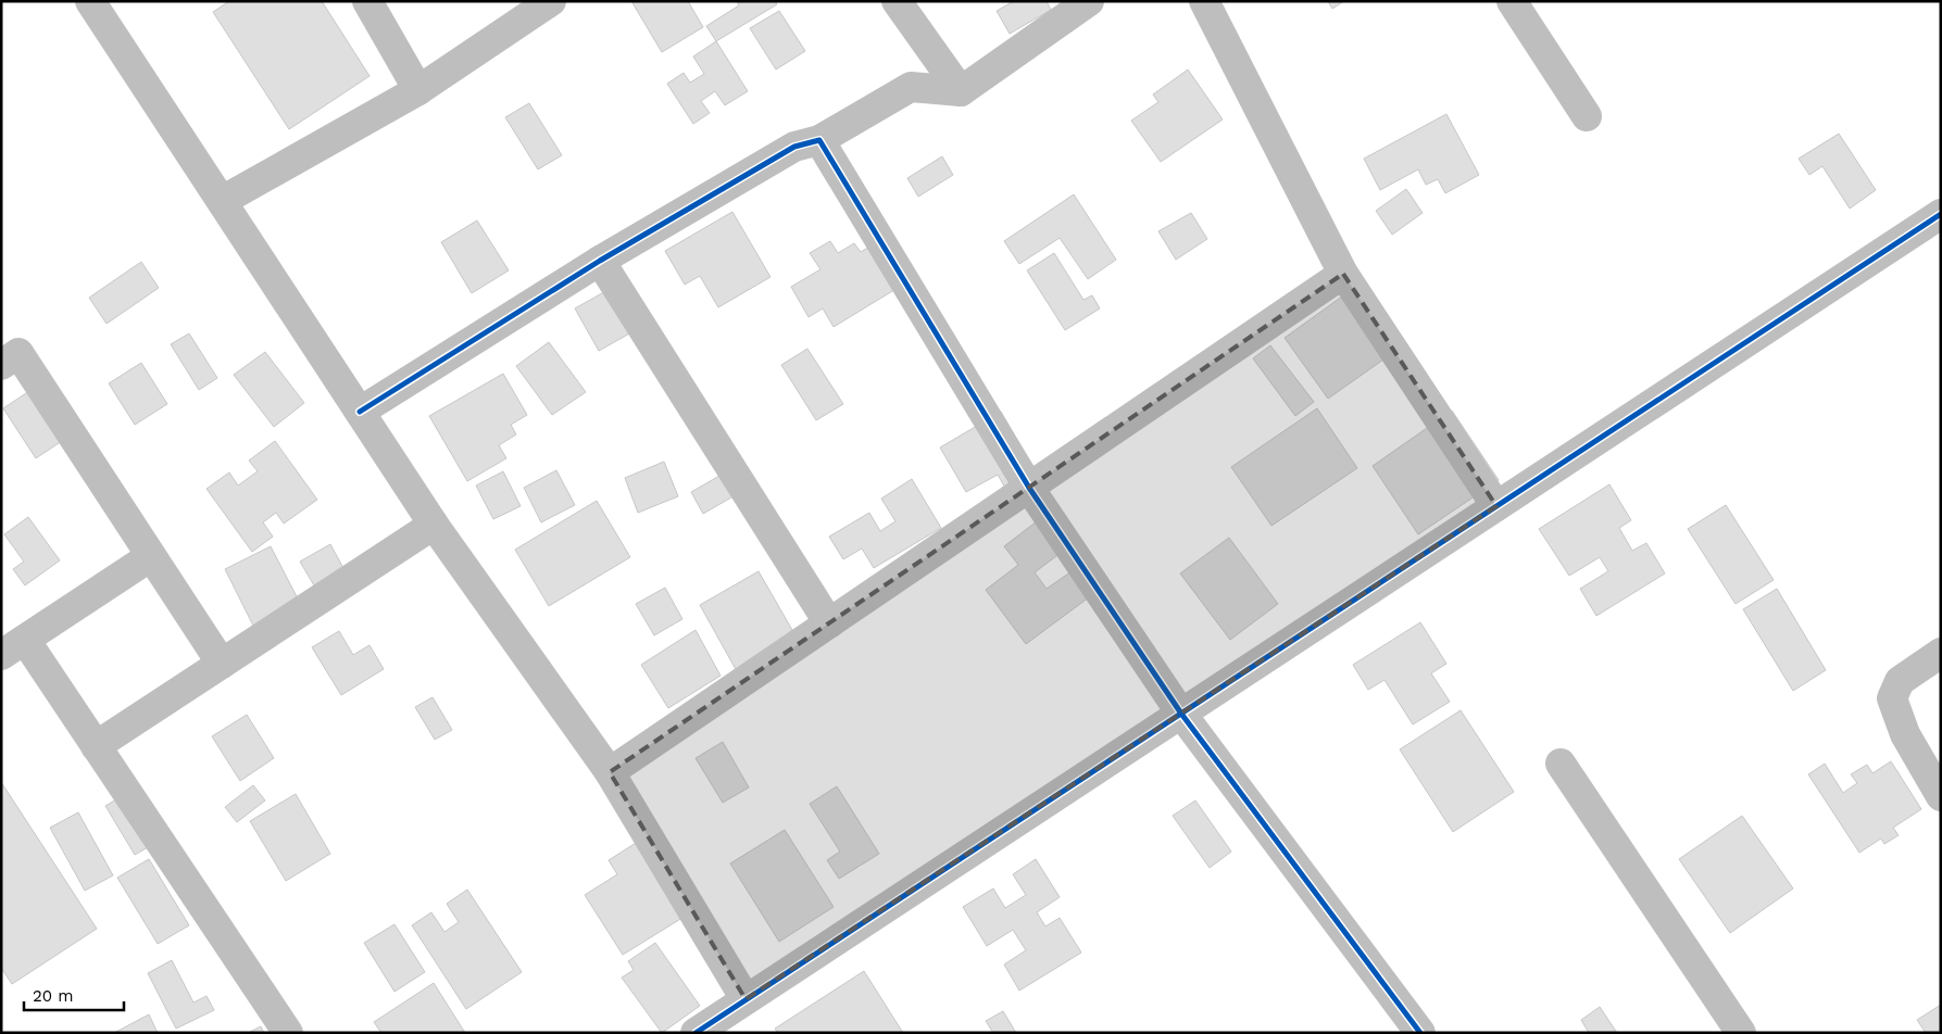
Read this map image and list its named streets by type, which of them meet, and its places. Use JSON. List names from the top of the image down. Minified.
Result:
{"scale_bar":"20 m"}
